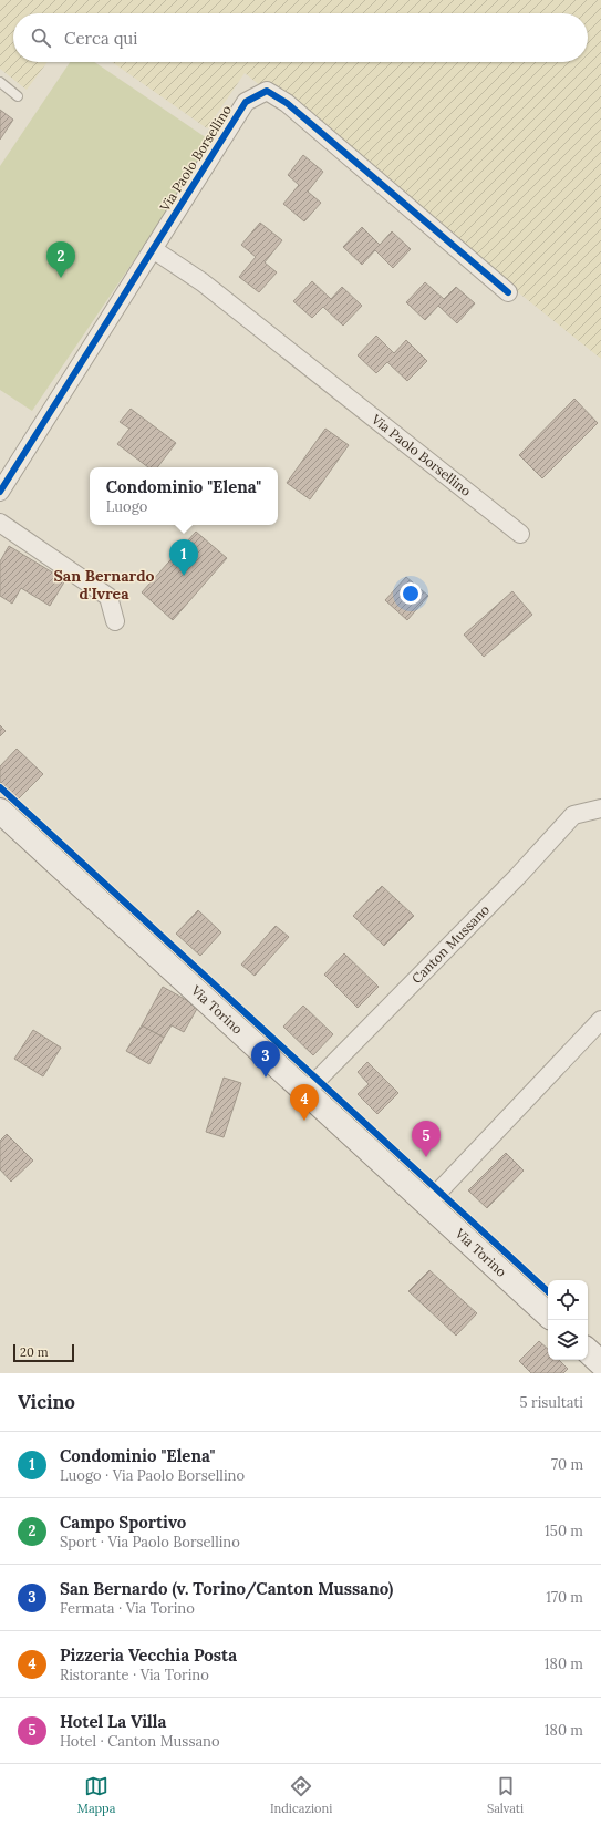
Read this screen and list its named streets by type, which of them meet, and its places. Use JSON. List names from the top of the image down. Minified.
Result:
{"streets":{"street":["Via Paolo Borsellino","Canton Mussano","Via Torino"]},"crossings":[["Canton Mussano","Via Torino"]],"districts":["San Bernardo d'Ivrea"],"scale_bar":"20 m","page":{"search":"Cerca qui","pins":["2","1","3","4","5"],"popup":["Condominio \"Elena\"","Luogo"],"scale":"20 m","heading":["Vicino","5 risultati"],"list":[{"mark":"1","name":"Condominio \"Elena\"","note":"Luogo · Via Paolo Borsellino","value":"70 m"},{"mark":"2","name":"Campo Sportivo","note":"Sport · Via Paolo Borsellino","value":"150 m"},{"mark":"3","name":"San Bernardo (v. Torino/Canton Mussano)","note":"Fermata · Via Torino","value":"170 m"},{"mark":"4","name":"Pizzeria Vecchia Posta","note":"Ristorante · Via Torino","value":"180 m"},{"mark":"5","name":"Hotel La Villa","note":"Hotel · Canton Mussano","value":"180 m"}],"nav":["Mappa","Indicazioni","Salvati"]}}
